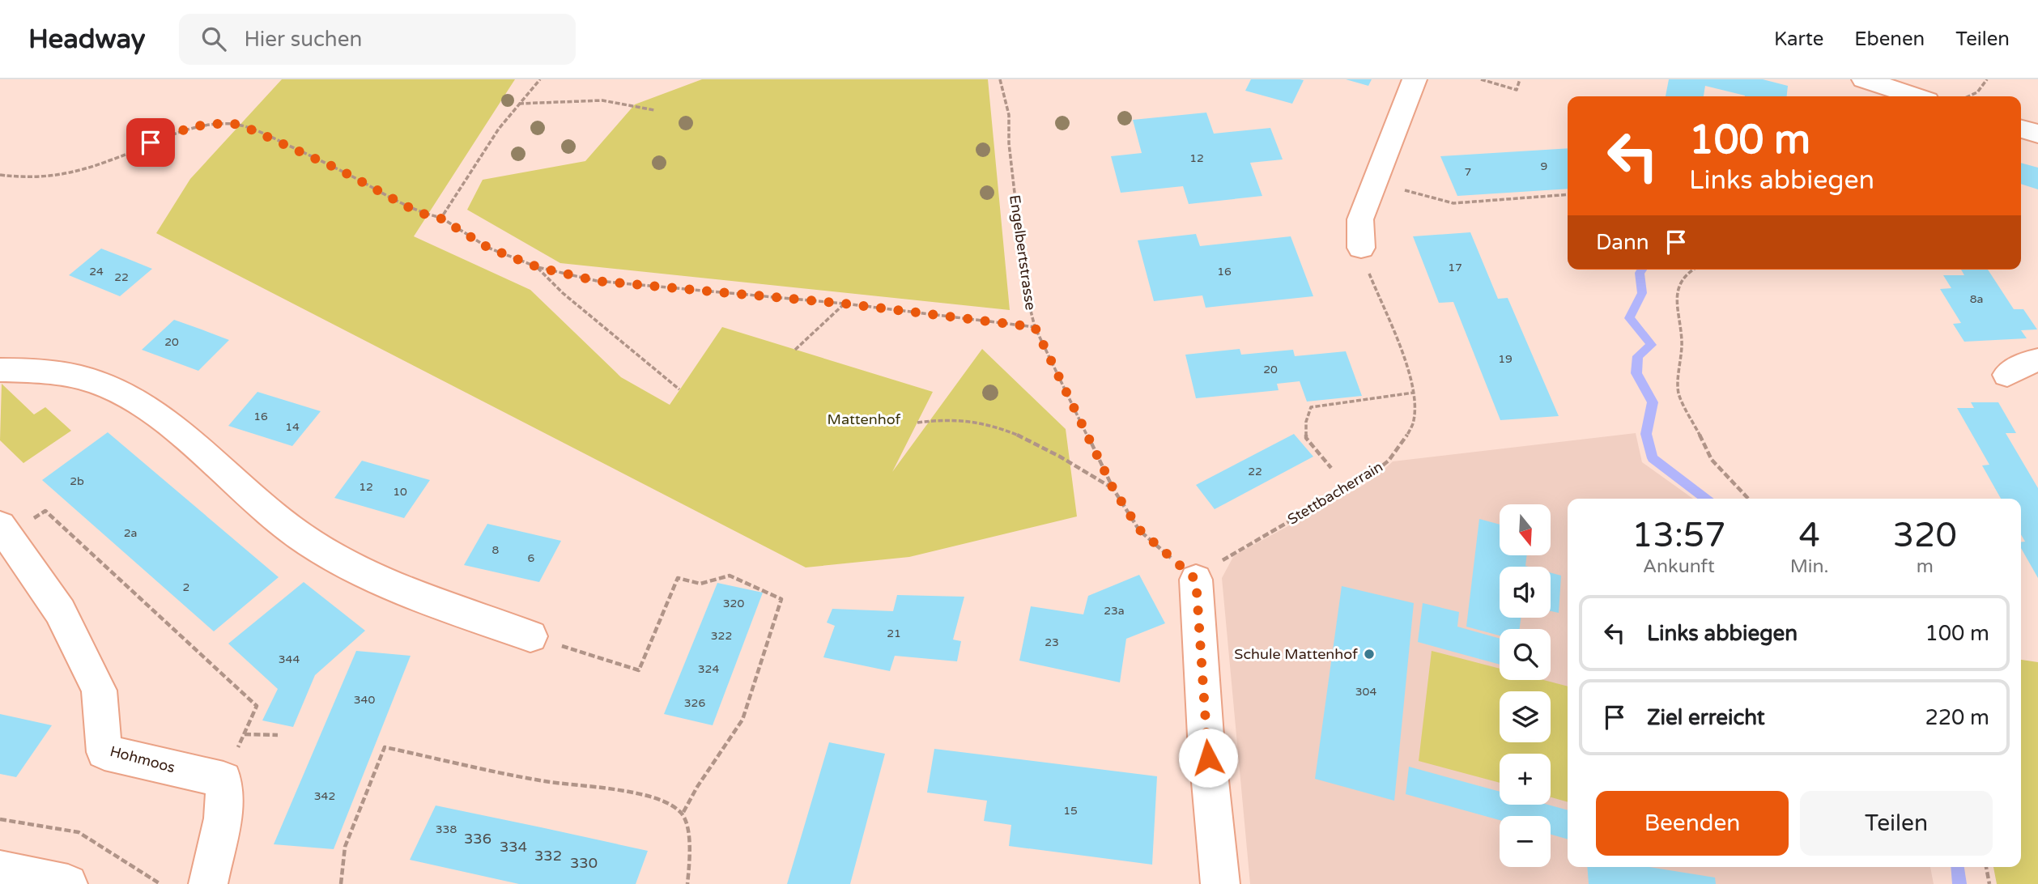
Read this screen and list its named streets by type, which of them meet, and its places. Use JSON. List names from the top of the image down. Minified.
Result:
{"streets":{"street":["Hohmoos"],"path":["Engelbertstrasse","Stettbacherrain"]},"crossings":[["Engelbertstrasse","Stettbacherrain"]],"parks":["Mattenhof"],"places":["Schule Mattenhof"],"house_numbers":["12","9","7","17","24","16","22","8a","20","19","20","16","14","22","2b","12","10","2a","8","6","2","320","23a","21","322","23","344","324","304","340","326","342","15","338","336","334","332","330"],"north":"bottom","page":{"header":"Headway","search":"Hier suchen","nav":["Karte","Ebenen","Teilen"],"turn":["100 m","Links abbiegen"],"then":"Dann","eta":["13:57","Ankunft","4","Min.","320","m"],"map_buttons":["+","−"],"list":[{"name":"Links abbiegen","value":"100 m"},{"name":"Ziel erreicht","value":"220 m"}],"buttons":["Beenden","Teilen"]}}
